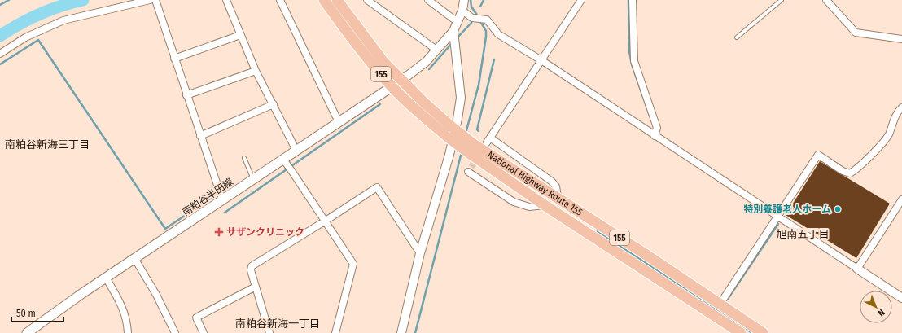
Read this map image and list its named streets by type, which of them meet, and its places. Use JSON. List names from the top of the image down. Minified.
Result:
{"streets":{"highway":["155","National Highway Route 155"],"main road":["南粕谷半田線"]},"crossings":[["National Highway Route 155","南粕谷半田線"]],"districts":["南粕谷新海三丁目","旭南五丁目","南粕谷新海一丁目"],"places":{"other":["特別養護老人ホーム"],"health":["サザンクリニック"]},"scale_bar":"50 m","north":"bottom right"}
